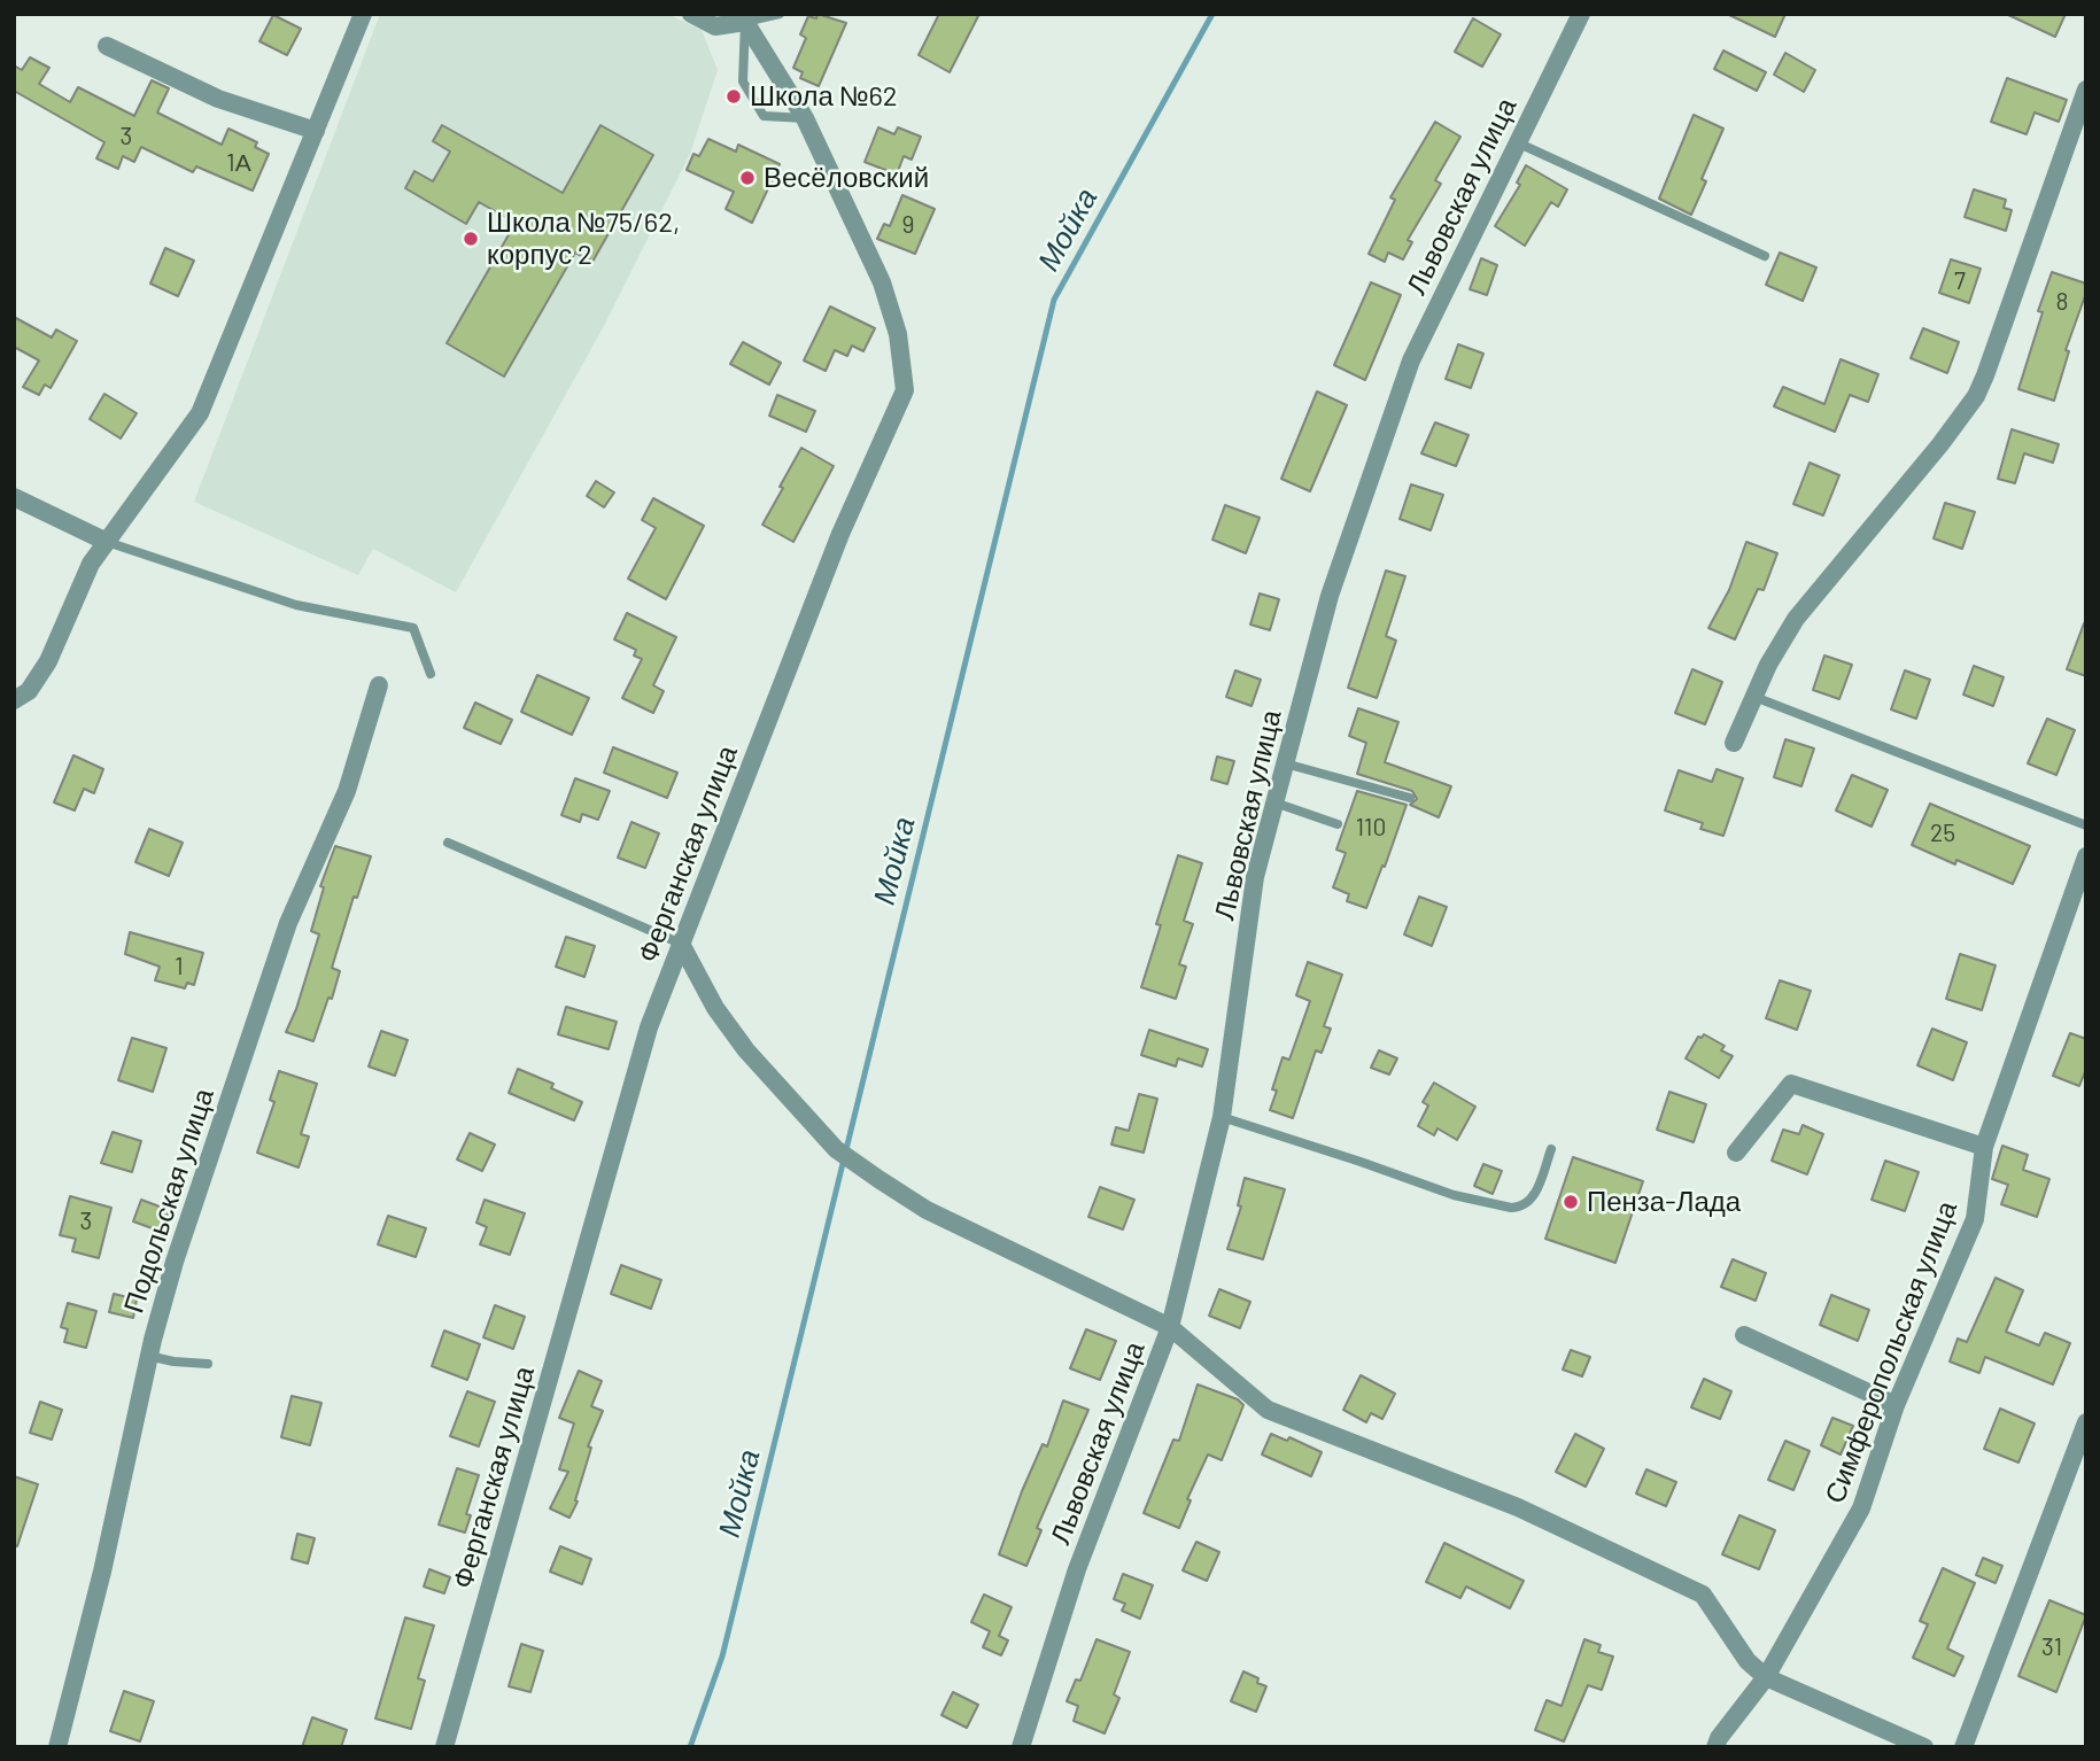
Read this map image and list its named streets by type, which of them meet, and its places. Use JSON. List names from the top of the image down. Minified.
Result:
{"streets":{"street":["Львовская улица","Ферганская улица","Подольская улица","Симферопольская улица"]},"water":["Мойка"],"places":["Школа №62","Весёловский","Школа №75/62, корпус 2","Пенза-Лада"],"house_numbers":["3","1А","9","7","8","110","25","1","3","31"]}
